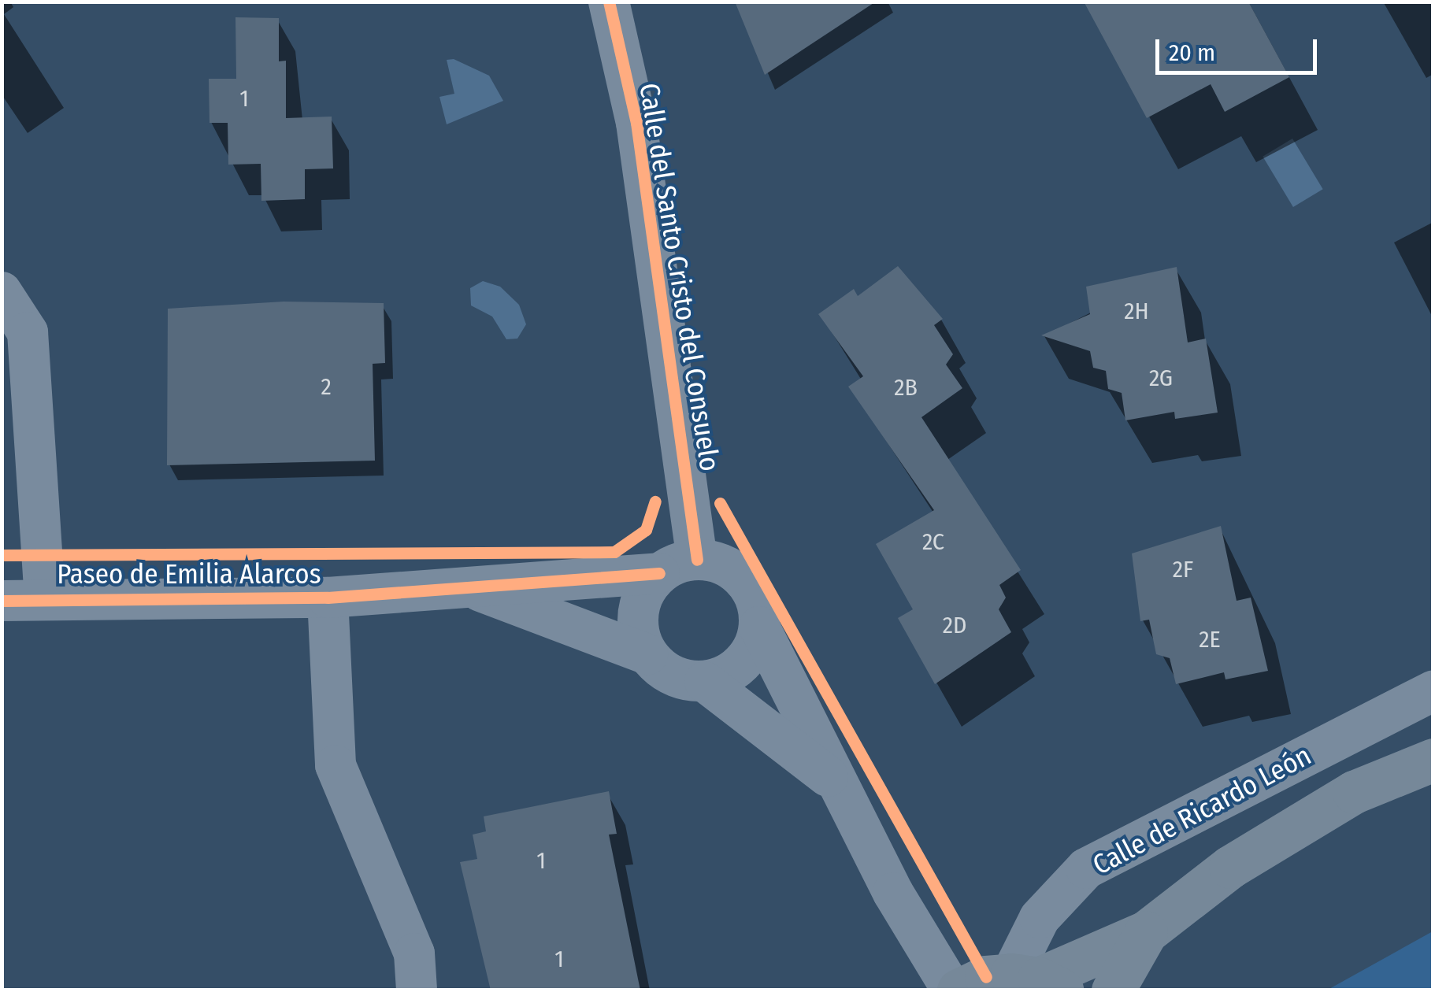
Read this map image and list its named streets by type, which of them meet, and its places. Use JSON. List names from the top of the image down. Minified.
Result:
{"streets":{"street":["Calle del Santo Cristo del Consuelo","Paseo de Emilia Alarcos","Calle de Ricardo León"]},"crossings":[["Calle del Santo Cristo del Consuelo","Paseo de Emilia Alarcos"]],"house_numbers":["1","2H","2G","2","2B","2C","2F","2D","2E","1","1"],"scale_bar":"20 m"}
